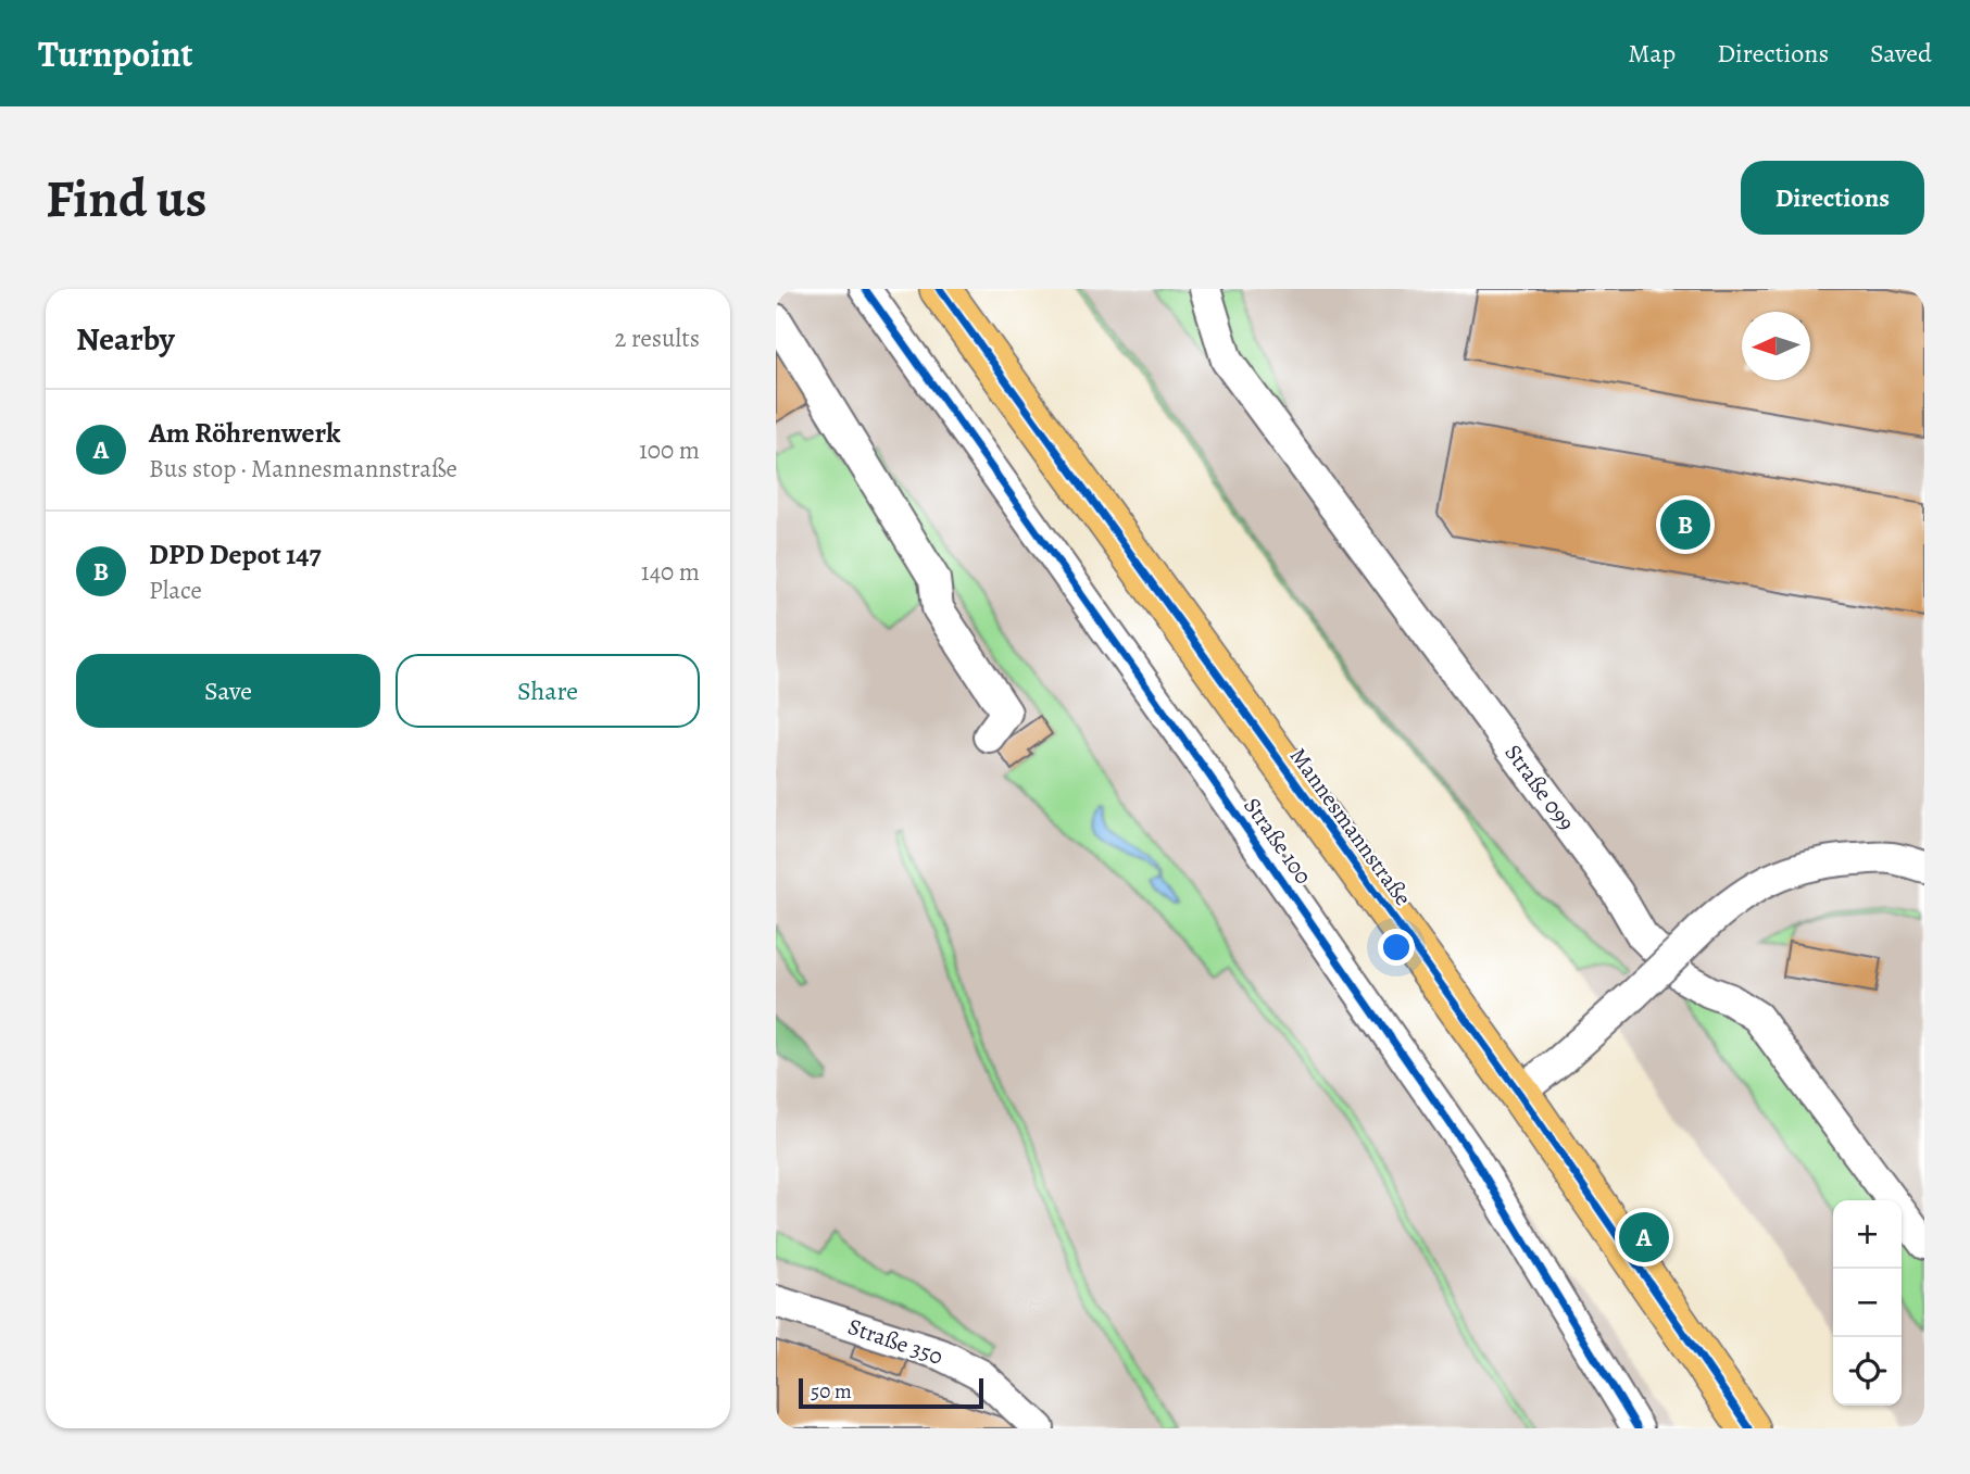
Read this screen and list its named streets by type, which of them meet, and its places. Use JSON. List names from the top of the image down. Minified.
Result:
{"streets":{"main road":["Mannesmannstraße"],"street":["Straße 099","Straße 100","Straße 350"]},"scale_bar":"50 m","north":"left","page":{"header":"Turnpoint","nav":["Map","Directions","Saved"],"buttons":["Directions",["Save","Share"]],"title":"Find us","heading":["Nearby","2 results"],"list":[{"mark":"A","name":"Am Röhrenwerk","note":"Bus stop · Mannesmannstraße","value":"100 m"},{"mark":"B","name":"DPD Depot 147","note":"Place","value":"140 m"}],"pins":["B","A"],"map_buttons":["+","−"],"scale":"50 m"}}
